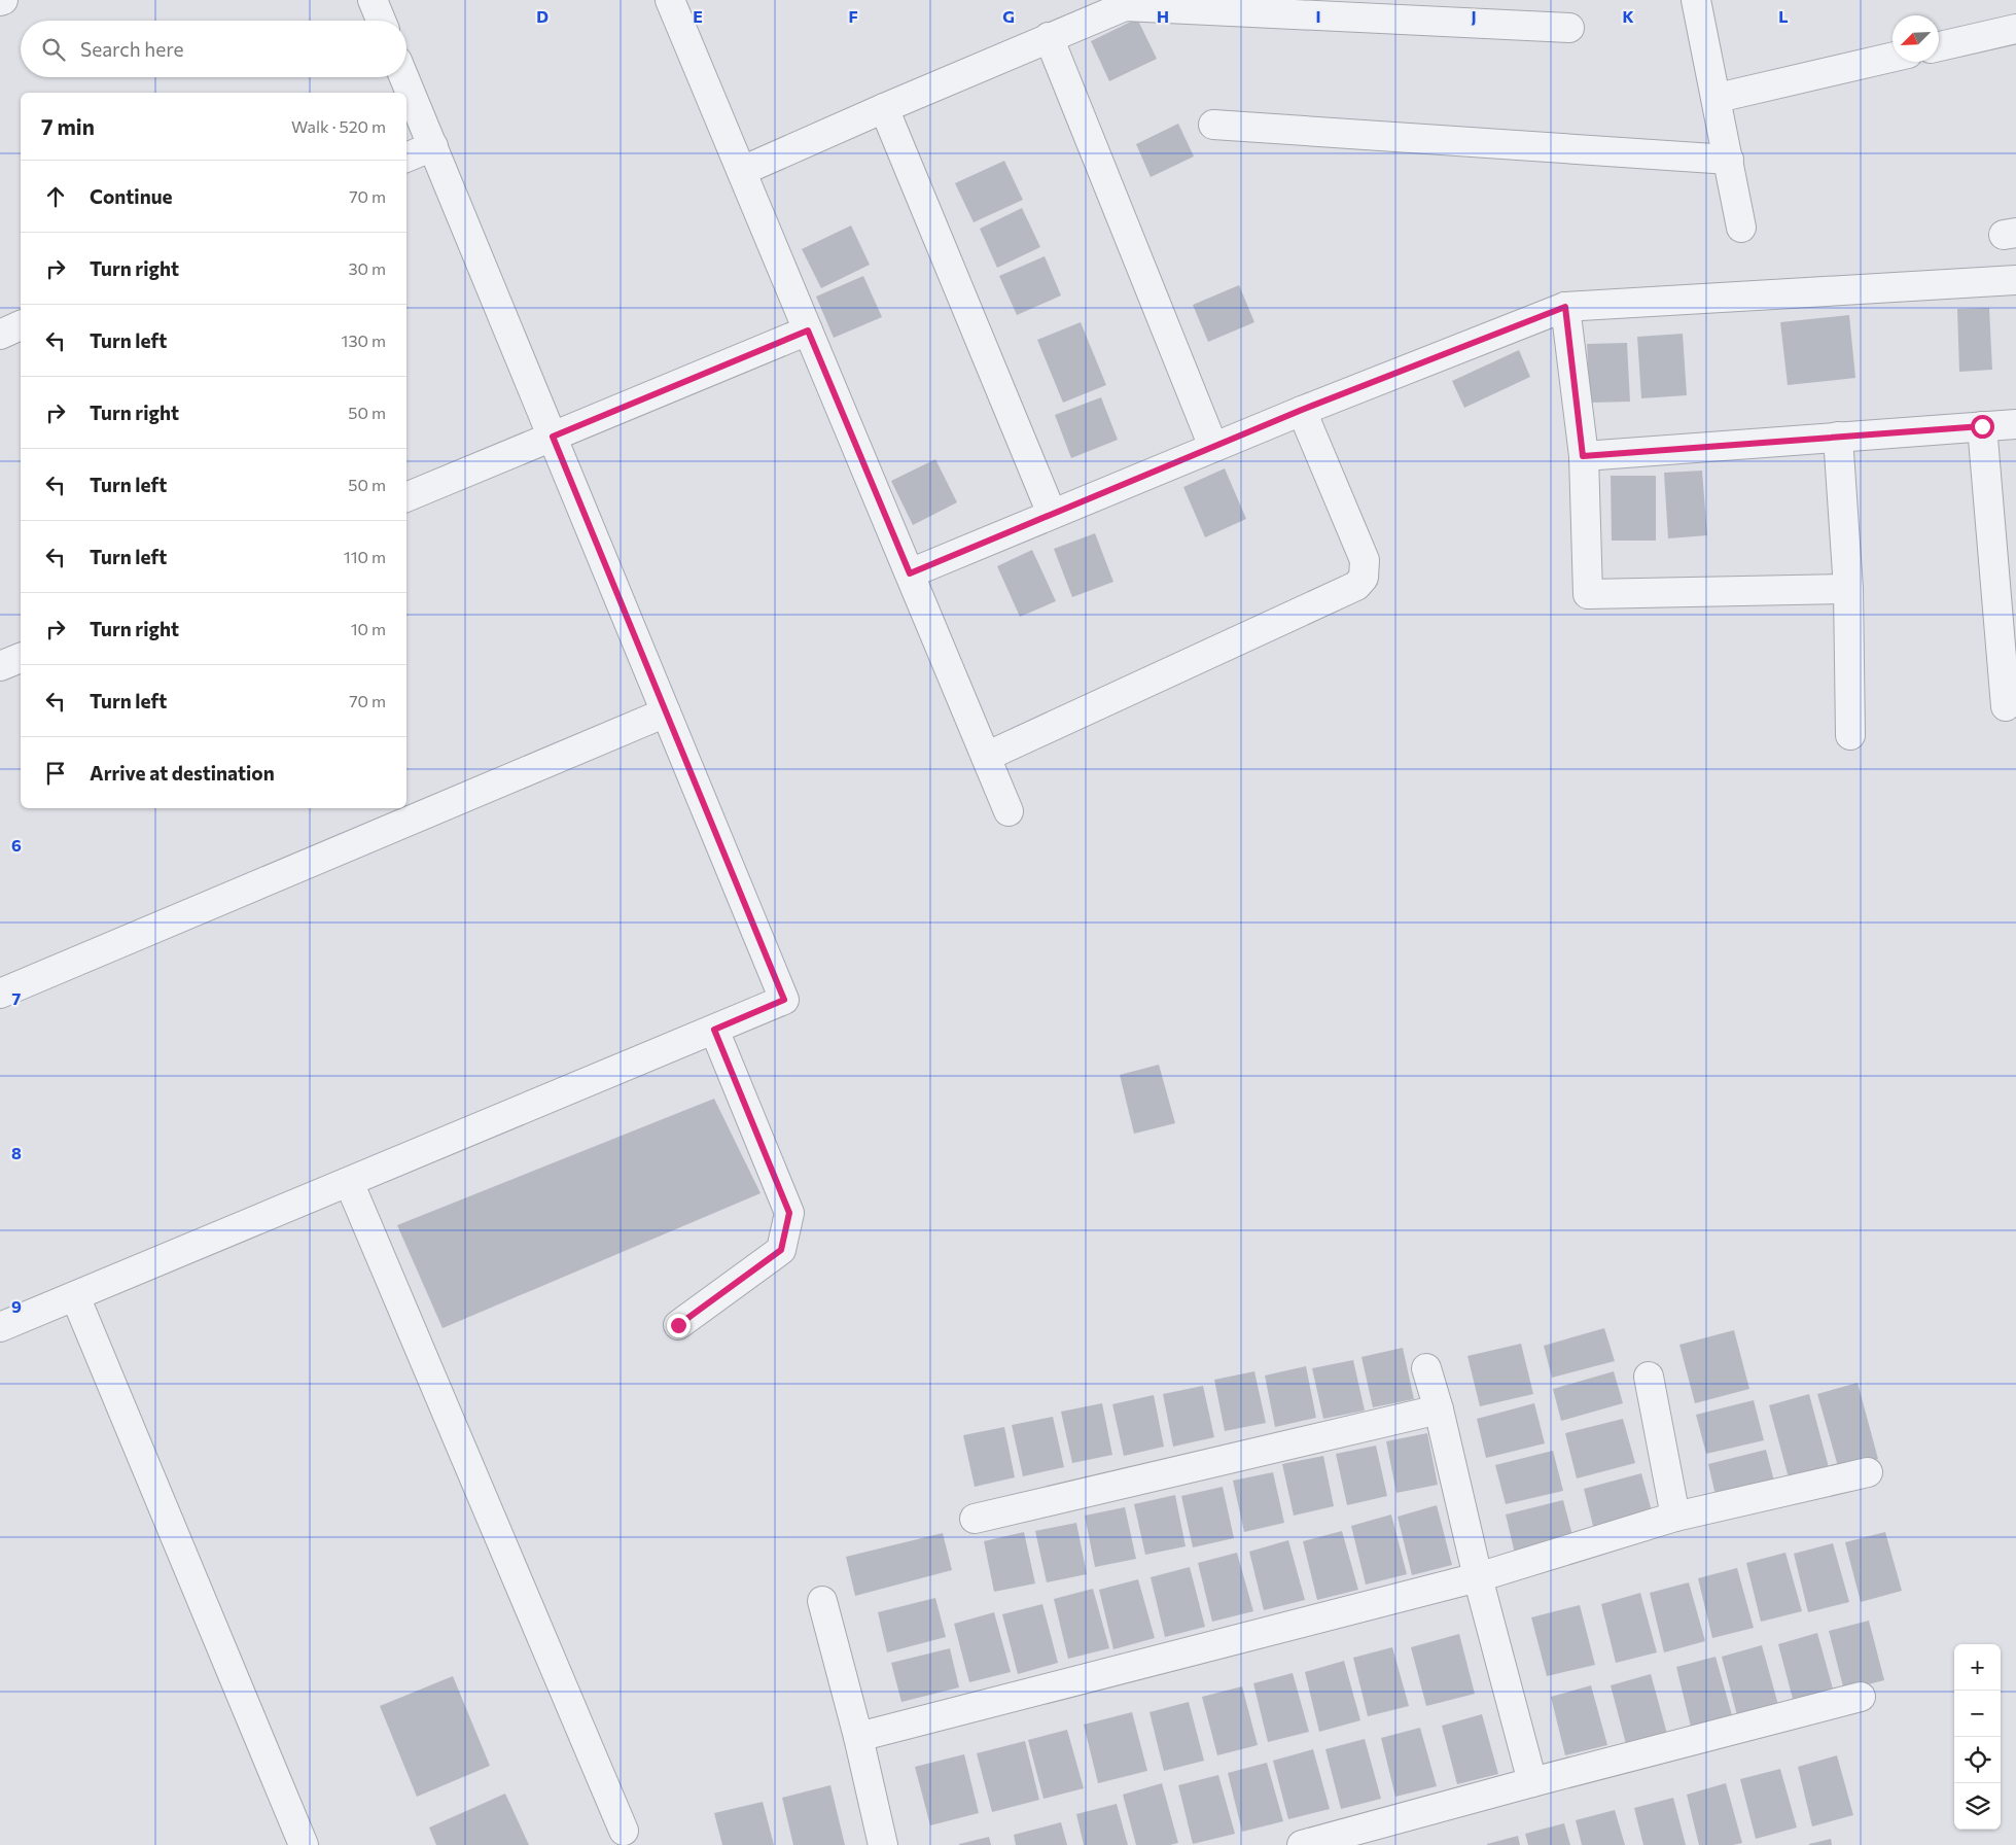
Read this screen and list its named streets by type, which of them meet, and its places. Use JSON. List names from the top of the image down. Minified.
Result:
{"north":"bottom left","page":{"search":"Search here","heading":["7 min","Walk · 520 m"],"list":[["Continue","70 m"],["Turn right","30 m"],["Turn left","130 m"],["Turn right","50 m"],["Turn left","50 m"],["Turn left","110 m"],["Turn right","10 m"],["Turn left","70 m"],"Arrive at destination"],"map_buttons":["+","−"]},"grid":{"columns":["D","E","F","G","H","I","J","K","L"],"rows":["6","7","8","9"]}}
